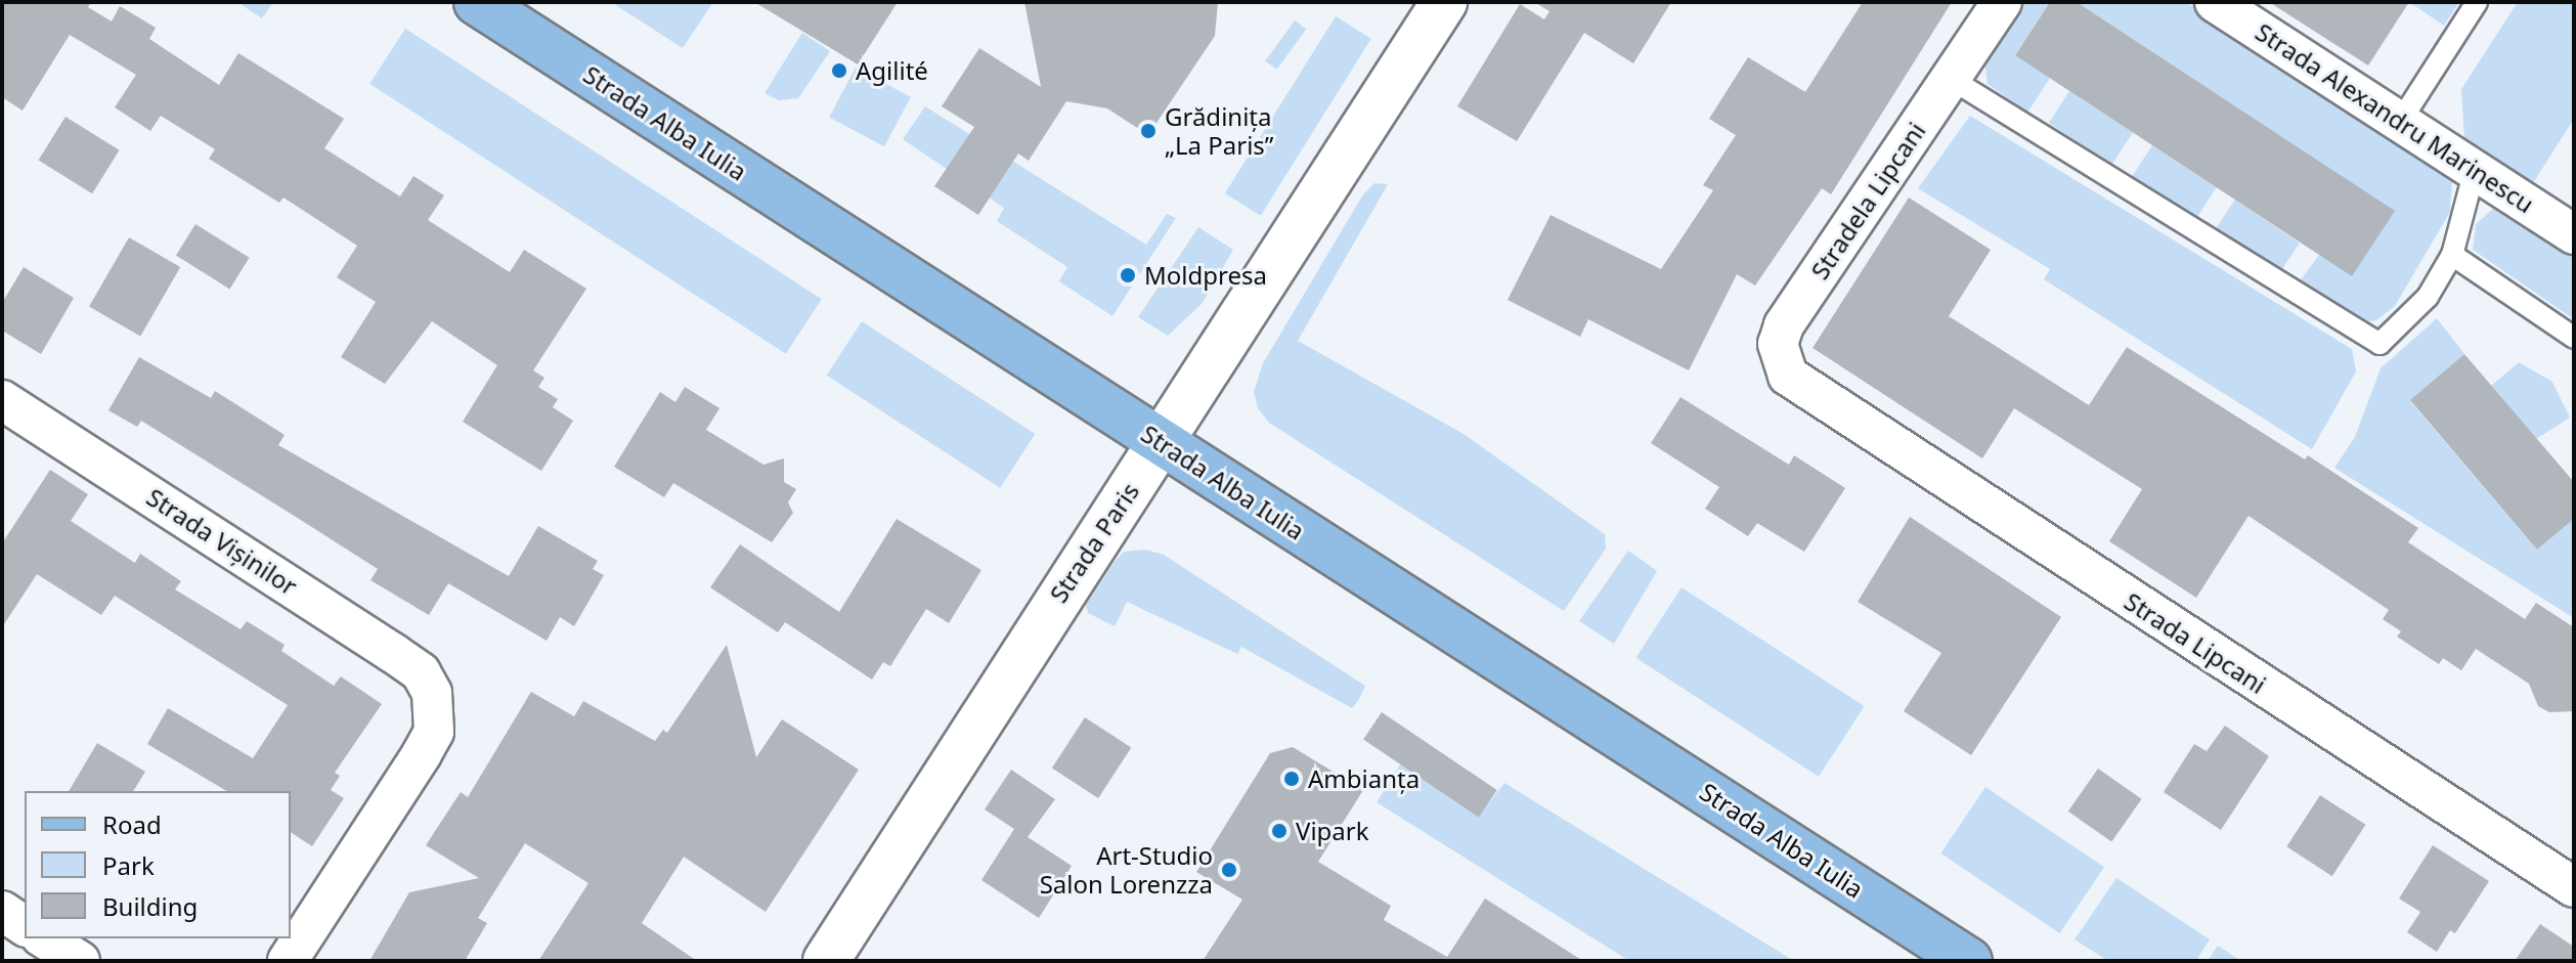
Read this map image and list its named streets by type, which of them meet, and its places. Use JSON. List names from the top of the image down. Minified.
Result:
{"streets":{"main road":["Strada Alba Iulia"],"street":["Strada Alexandru Marinescu","Stradela Lipcani","Strada Vișinilor","Strada Paris","Strada Lipcani"]},"crossings":[["Strada Alba Iulia","Strada Paris"],["Stradela Lipcani","Strada Lipcani"]],"places":["Agilité","Grădinița „La Paris”","Moldpresa","Ambianța","Vipark","Art-Studio Salon Lorenzza"],"legend":["Road","Park","Building"]}
